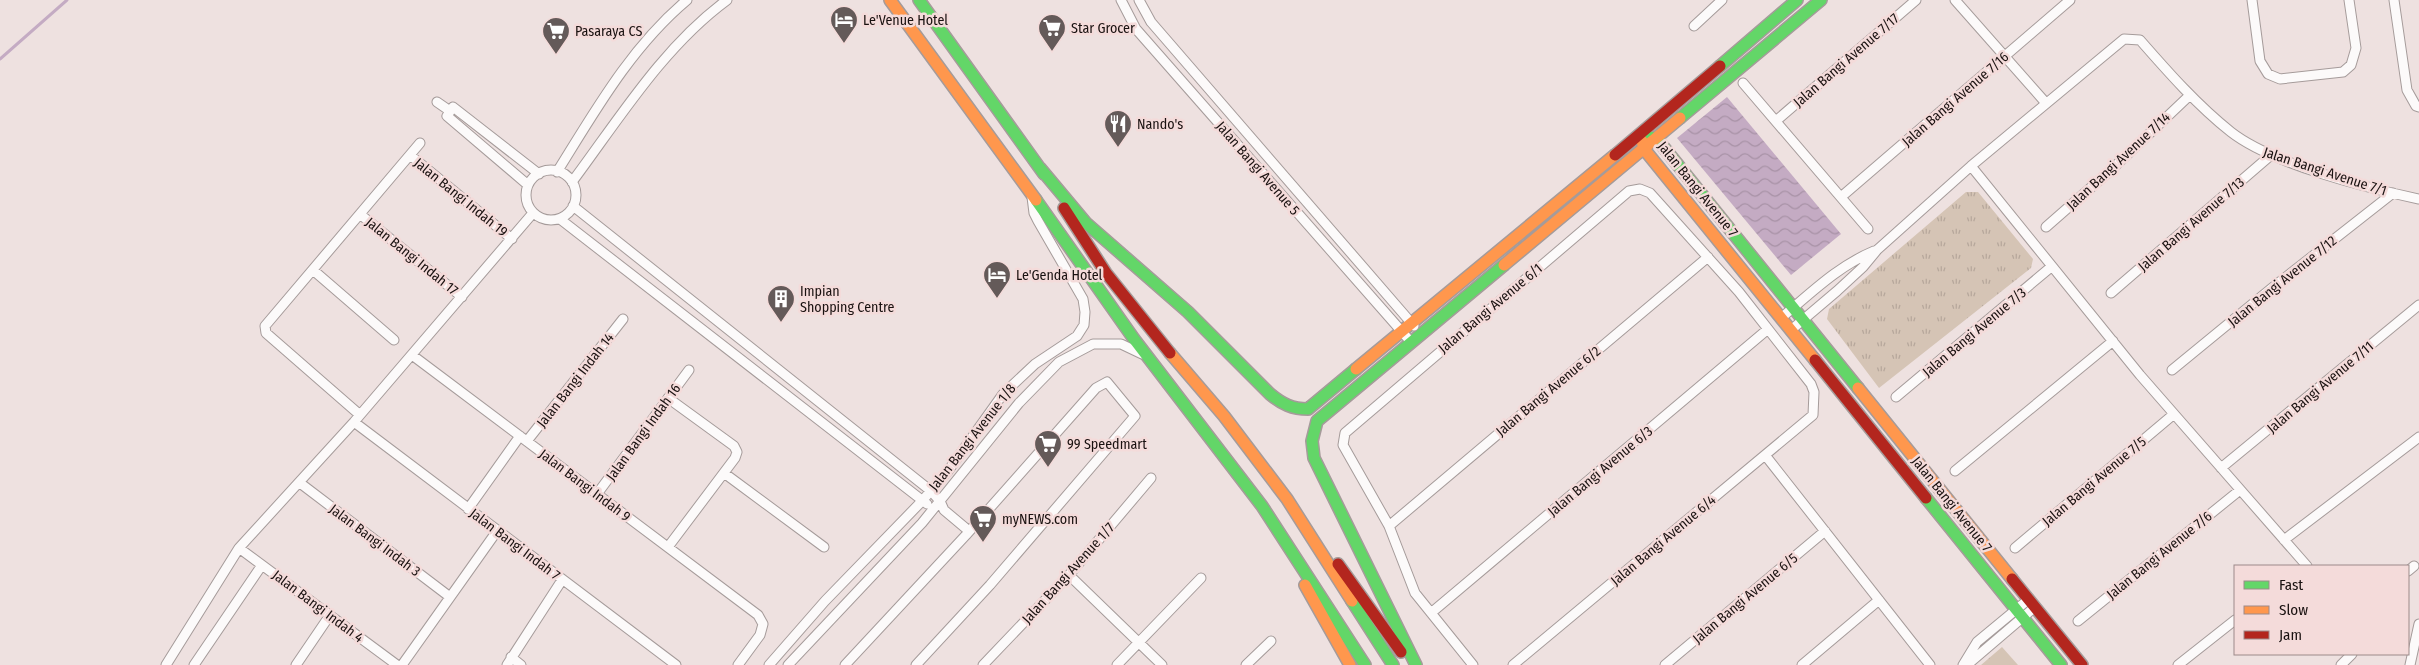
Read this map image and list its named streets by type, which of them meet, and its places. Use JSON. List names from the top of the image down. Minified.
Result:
{"streets":{"street":["Jalan Bangi Avenue 7/17","Jalan Bangi Avenue 7/16","Jalan Bangi Avenue 7/14","Jalan Bangi Avenue 5","Jalan Bangi Avenue 7/1","Jalan Bangi Avenue 7","Jalan Bangi Indah 19","Jalan Bangi Avenue 7/13","Jalan Bangi Indah 17","Jalan Bangi Avenue 7/12","Jalan Bangi Avenue 6/1","Jalan Bangi Avenue 7/3","Jalan Bangi Indah 14","Jalan Bangi Avenue 7/11","Jalan Bangi Avenue 6/2","Jalan Bangi Indah 16","Jalan Bangi Avenue 1/8","Jalan Bangi Avenue 6/3","Jalan Bangi Avenue 7/5","Jalan Bangi Indah 9","Jalan Bangi Indah 3","Jalan Bangi Avenue 6/4","Jalan Bangi Indah 7","Jalan Bangi Avenue 7/6","Jalan Bangi Avenue 1/7","Jalan Bangi Avenue 6/5","Jalan Bangi Indah 4"]},"crossings":[["Jalan Bangi Avenue 7/14","Jalan Bangi Avenue 7/1"],["Jalan Bangi Avenue 7/1","Jalan Bangi Avenue 7/13"],["Jalan Bangi Avenue 7/1","Jalan Bangi Avenue 7/12"],["Jalan Bangi Avenue 6/1","Jalan Bangi Avenue 6/2"],["Jalan Bangi Indah 14","Jalan Bangi Indah 9"],["Jalan Bangi Indah 14","Jalan Bangi Indah 7"],["Jalan Bangi Indah 16","Jalan Bangi Indah 9"],["Jalan Bangi Avenue 6/3","Jalan Bangi Avenue 6/4"]],"places":{"hotel":["Le'Venue Hotel","Le'Genda Hotel"],"supermarket":["Star Grocer","Pasaraya CS","99 Speedmart","myNEWS.com"],"restaurant":["Nando's"],"building":["Impian Shopping Centre"]},"legend":["Fast","Slow","Jam"]}
